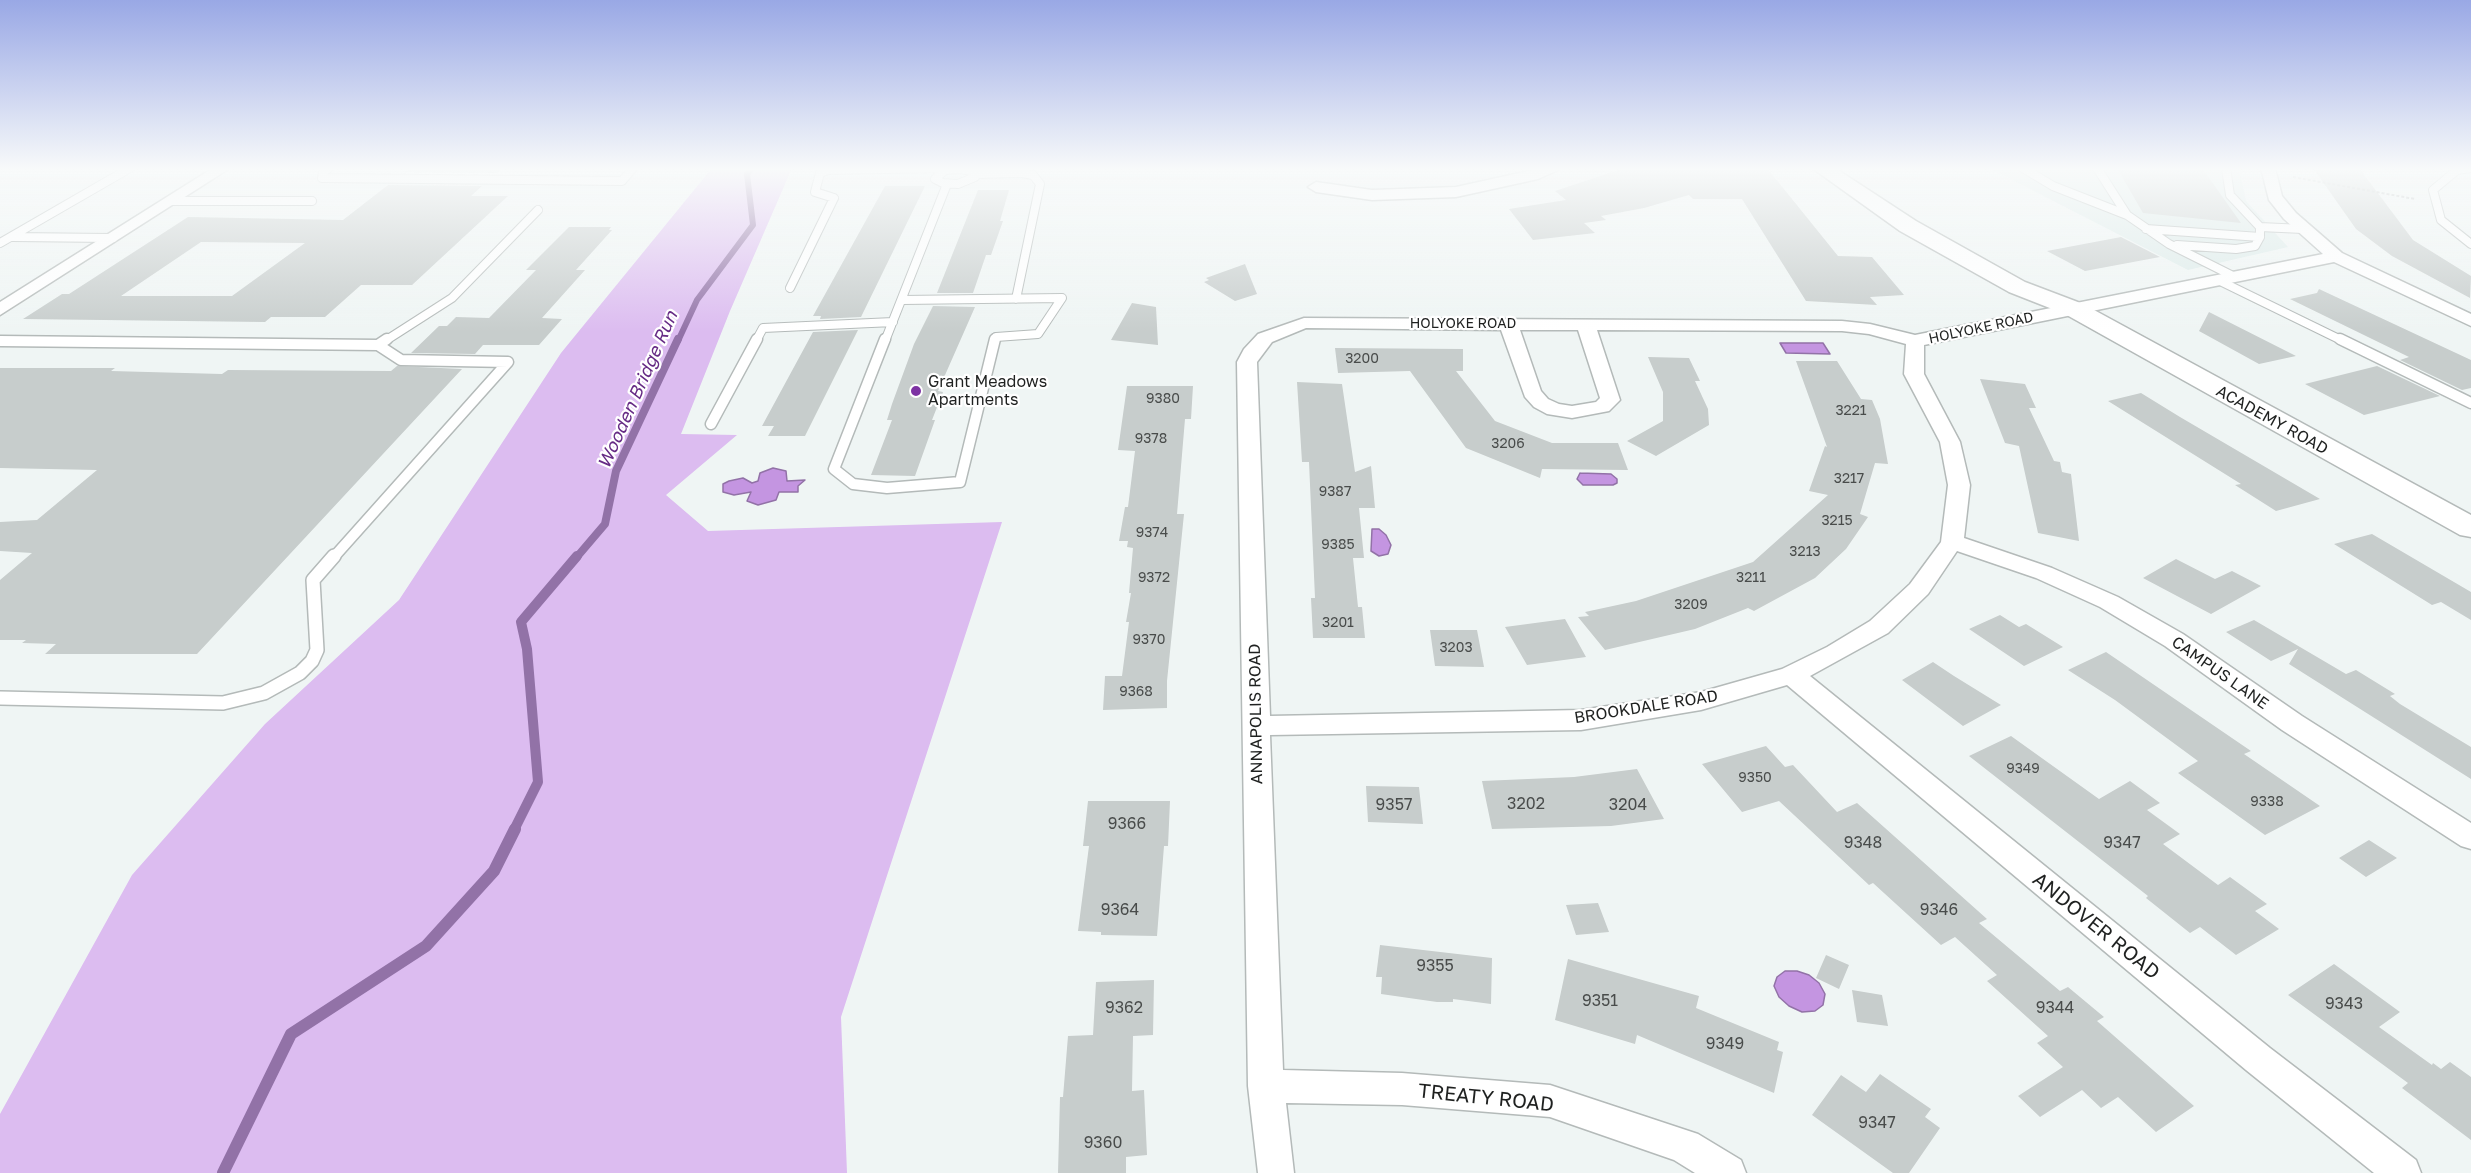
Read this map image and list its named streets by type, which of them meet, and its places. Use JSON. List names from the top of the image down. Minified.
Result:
{"streets":{"main road":["ACADEMY ROAD"],"street":["HOLYOKE ROAD","CAMPUS LANE","BROOKDALE ROAD","ANNAPOLIS ROAD","ANDOVER ROAD","TREATY ROAD"]},"crossings":[["HOLYOKE ROAD","ACADEMY ROAD"],["HOLYOKE ROAD","BROOKDALE ROAD"],["HOLYOKE ROAD","ANNAPOLIS ROAD"],["CAMPUS LANE","BROOKDALE ROAD"],["BROOKDALE ROAD","ANNAPOLIS ROAD"],["BROOKDALE ROAD","ANDOVER ROAD"],["ANNAPOLIS ROAD","TREATY ROAD"]],"water":["Wooden Bridge Run"],"places":["Grant Meadows Apartments"],"house_numbers":["3200","9380","3221","9378","3206","3217","9387","3215","9374","9385","3213","9372","3211","3209","3201","9370","3203","9368","9349","9350","9338","3202","9357","3204","9366","9348","9347","9364","9346","9355","9351","9343","9362","9344","9349","9347","9360"]}
